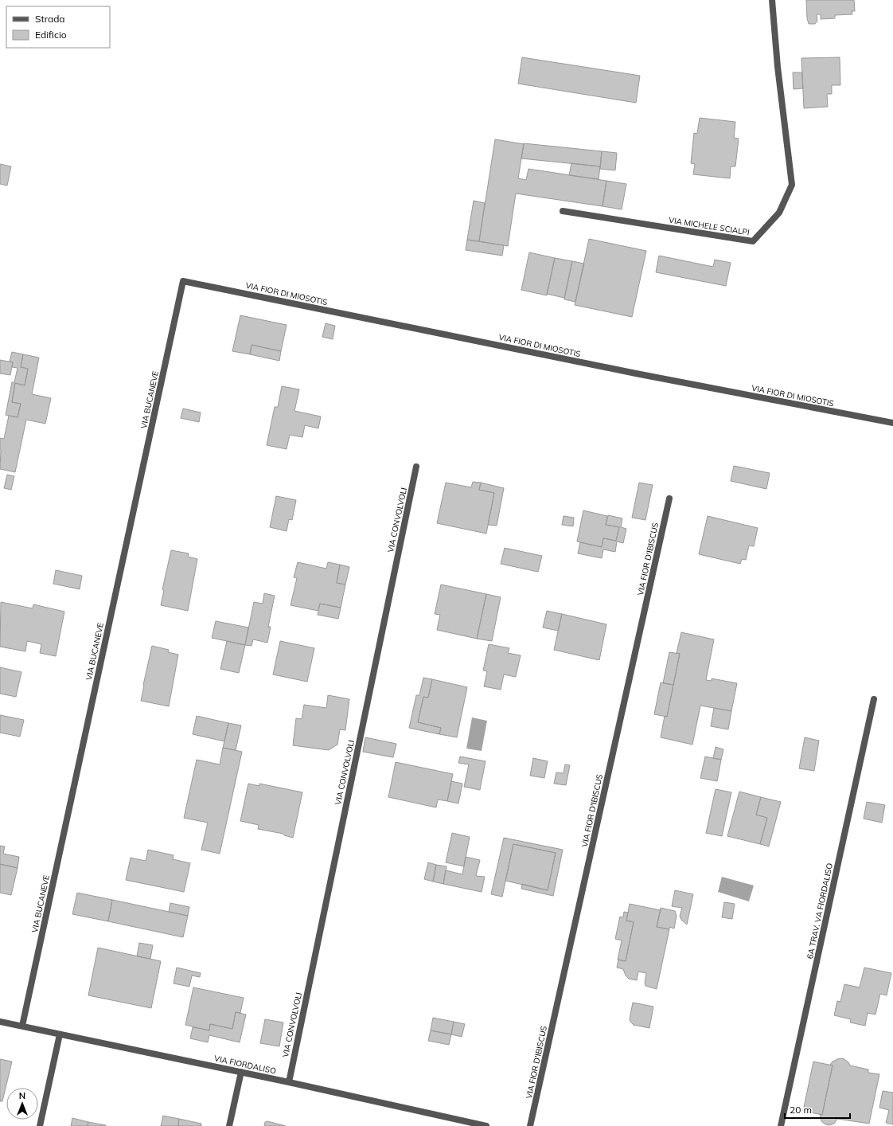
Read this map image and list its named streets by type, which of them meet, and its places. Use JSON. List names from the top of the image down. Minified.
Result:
{"streets":{"street":["VIA MICHELE SCIALPI","VIA FIOR DI MIOSOTIS","VIA BUCANEVE","VIA CONVOLVOLI","VIA FIOR D'IBISCUS","6A TRAV. VA FIORDALISO","VIA FIORDALISO"]},"crossings":[["VIA FIOR DI MIOSOTIS","VIA BUCANEVE"],["VIA BUCANEVE","VIA FIORDALISO"],["VIA CONVOLVOLI","VIA FIORDALISO"]],"legend":["Strada","Edificio"],"scale_bar":"20 m","north":"top"}
